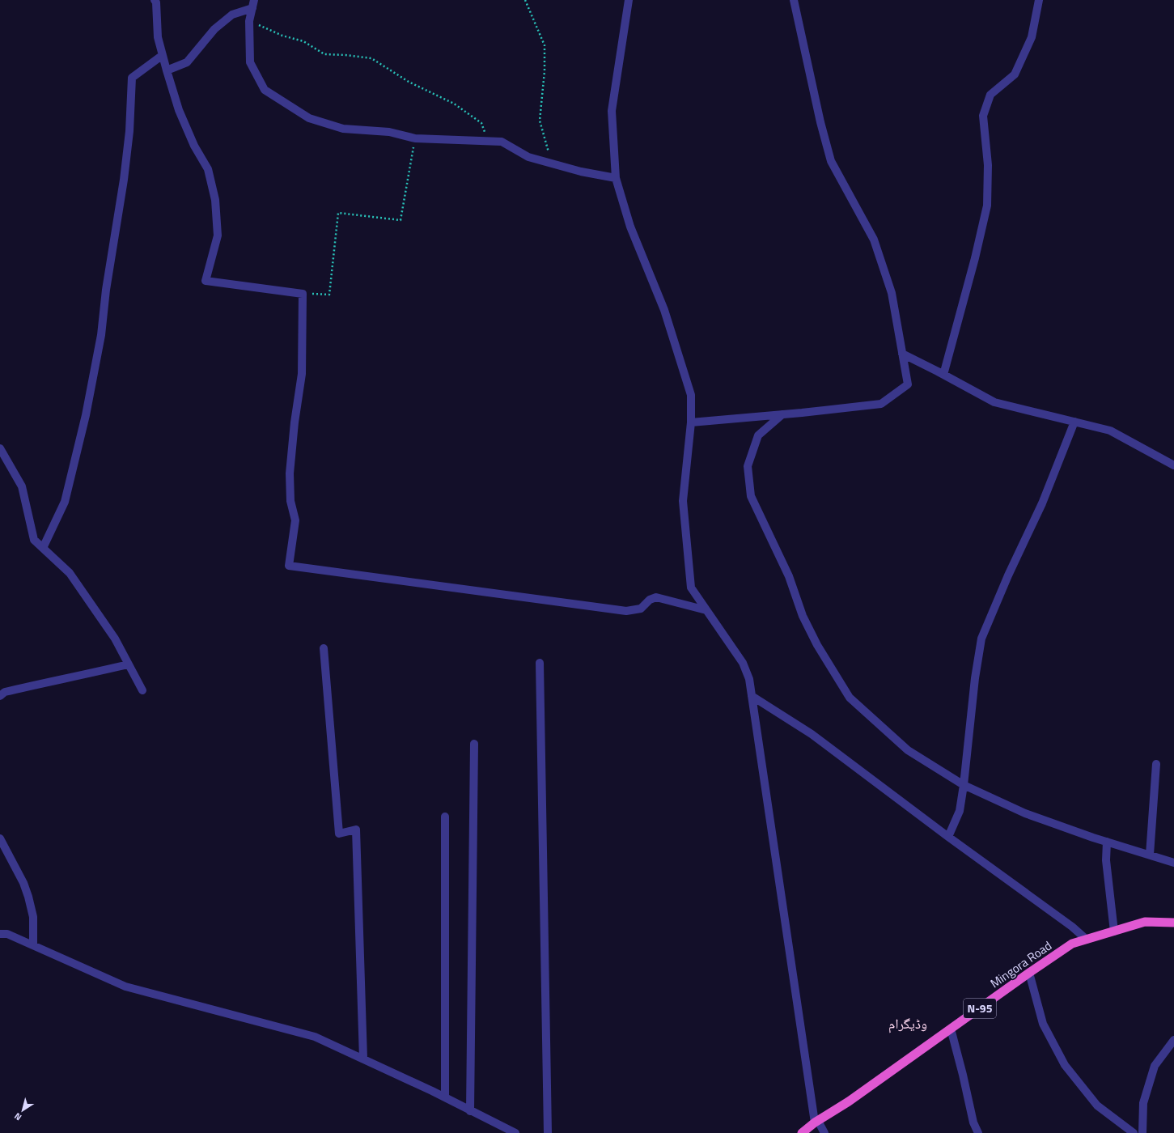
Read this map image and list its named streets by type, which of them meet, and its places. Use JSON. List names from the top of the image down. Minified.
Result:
{"streets":{"highway":["Mingora Road","N-95"]},"districts":["وڈیگرام"],"north":"bottom left"}
